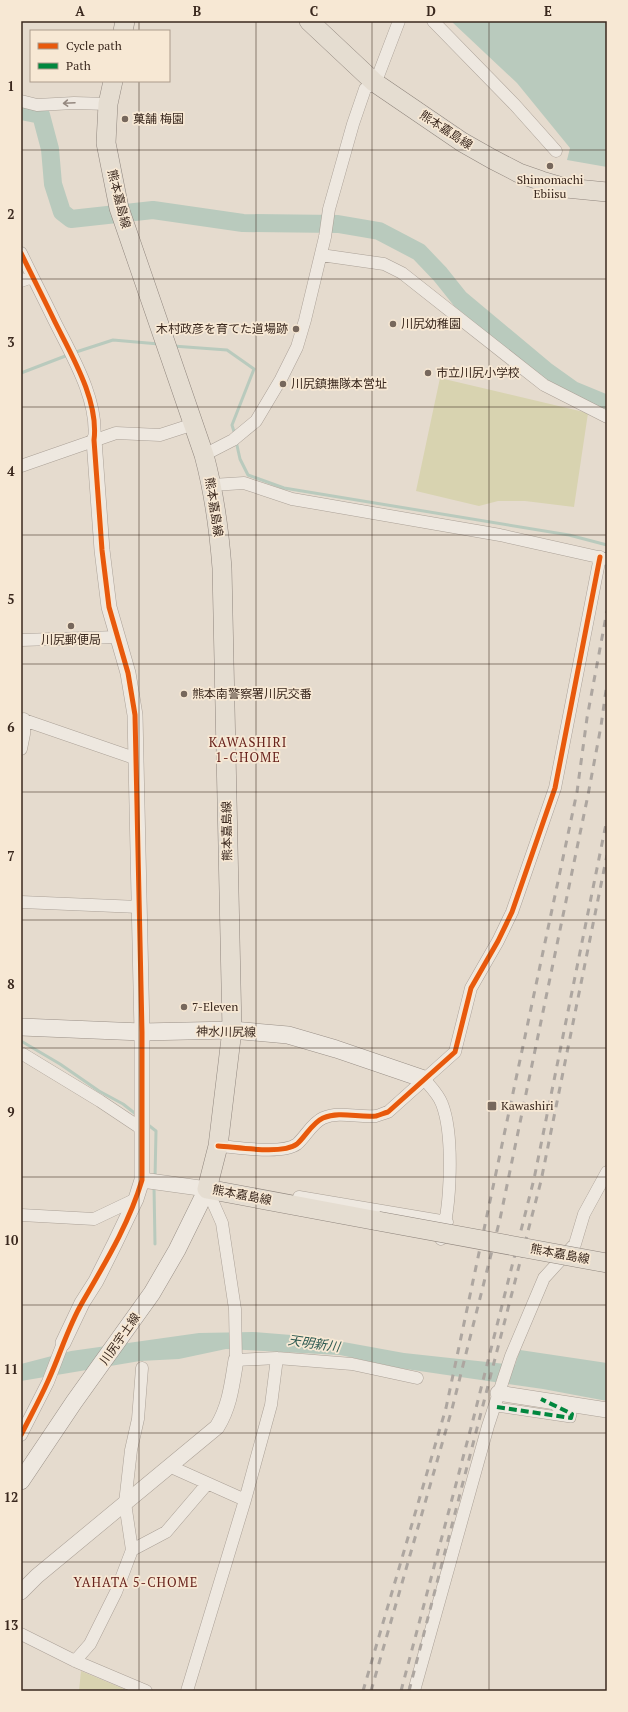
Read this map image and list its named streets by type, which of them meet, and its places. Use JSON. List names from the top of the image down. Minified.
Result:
{"streets":{"main road":["熊本嘉島線","神水川尻線","川尻宇土線"]},"crossings":[["熊本嘉島線","神水川尻線"],["熊本嘉島線","川尻宇土線"]],"districts":["KAWASHIRI 1-CHOME","YAHATA 5-CHOME"],"water":["天明新川"],"places":{"other":["菓舗 梅園","Shimomachi Ebiisu","川尻幼稚園","木村政彦を育てた道場跡","市立川尻小学校","川尻鎮撫隊本営址","川尻郵便局","熊本南警察署川尻交番","7-Eleven"],"transit":["Kawashiri"]},"legend":["Cycle path","Path"],"grid":{"columns":["A","B","C","D","E"],"rows":["1","2","3","4","5","6","7","8","9","10","11","12","13"]}}
